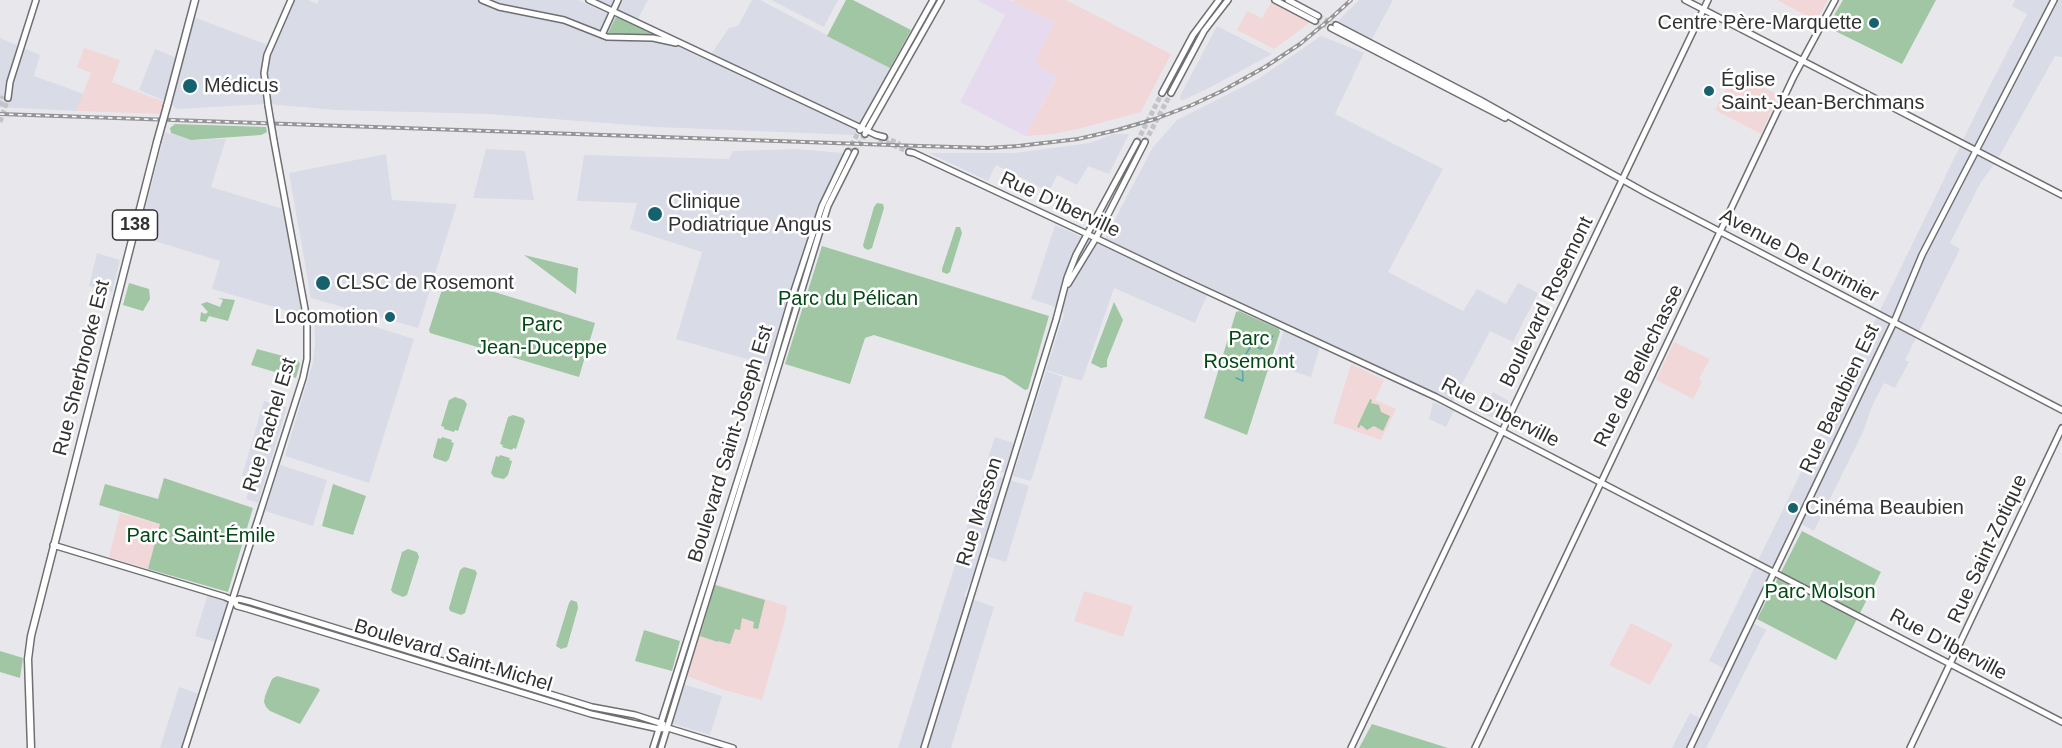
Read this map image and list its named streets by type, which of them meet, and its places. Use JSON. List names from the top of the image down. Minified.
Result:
{"streets":{"main road":["Rue D'Iberville","138","Avenue De Lorimier","Boulevard Rosemont","Rue de Bellechasse","Rue Sherbrooke Est","Rue Beaubien Est","Rue Rachel Est","Boulevard Saint-Joseph Est","Rue Masson","Rue Saint-Zotique","Boulevard Saint-Michel"]},"crossings":[["Rue D'Iberville","Boulevard Rosemont"],["Rue D'Iberville","Rue de Bellechasse"],["Rue D'Iberville","Rue Beaubien Est"],["Rue D'Iberville","Rue Masson"],["Rue D'Iberville","Rue Saint-Zotique"],["Avenue De Lorimier","Boulevard Rosemont"],["Avenue De Lorimier","Rue de Bellechasse"],["Avenue De Lorimier","Rue Beaubien Est"],["Rue Rachel Est","Boulevard Saint-Michel"],["Boulevard Saint-Joseph Est","Boulevard Saint-Michel"]],"parks":["Parc du Pélican","Parc Jean-Duceppe","Parc Rosemont","Parc Saint-Émile","Parc Molson"],"places":["Centre Père-Marquette","Médicus","Église Saint-Jean-Berchmans","Clinique Podiatrique Angus","CLSC de Rosemont","Locomotion","Cinéma Beaubien"]}
